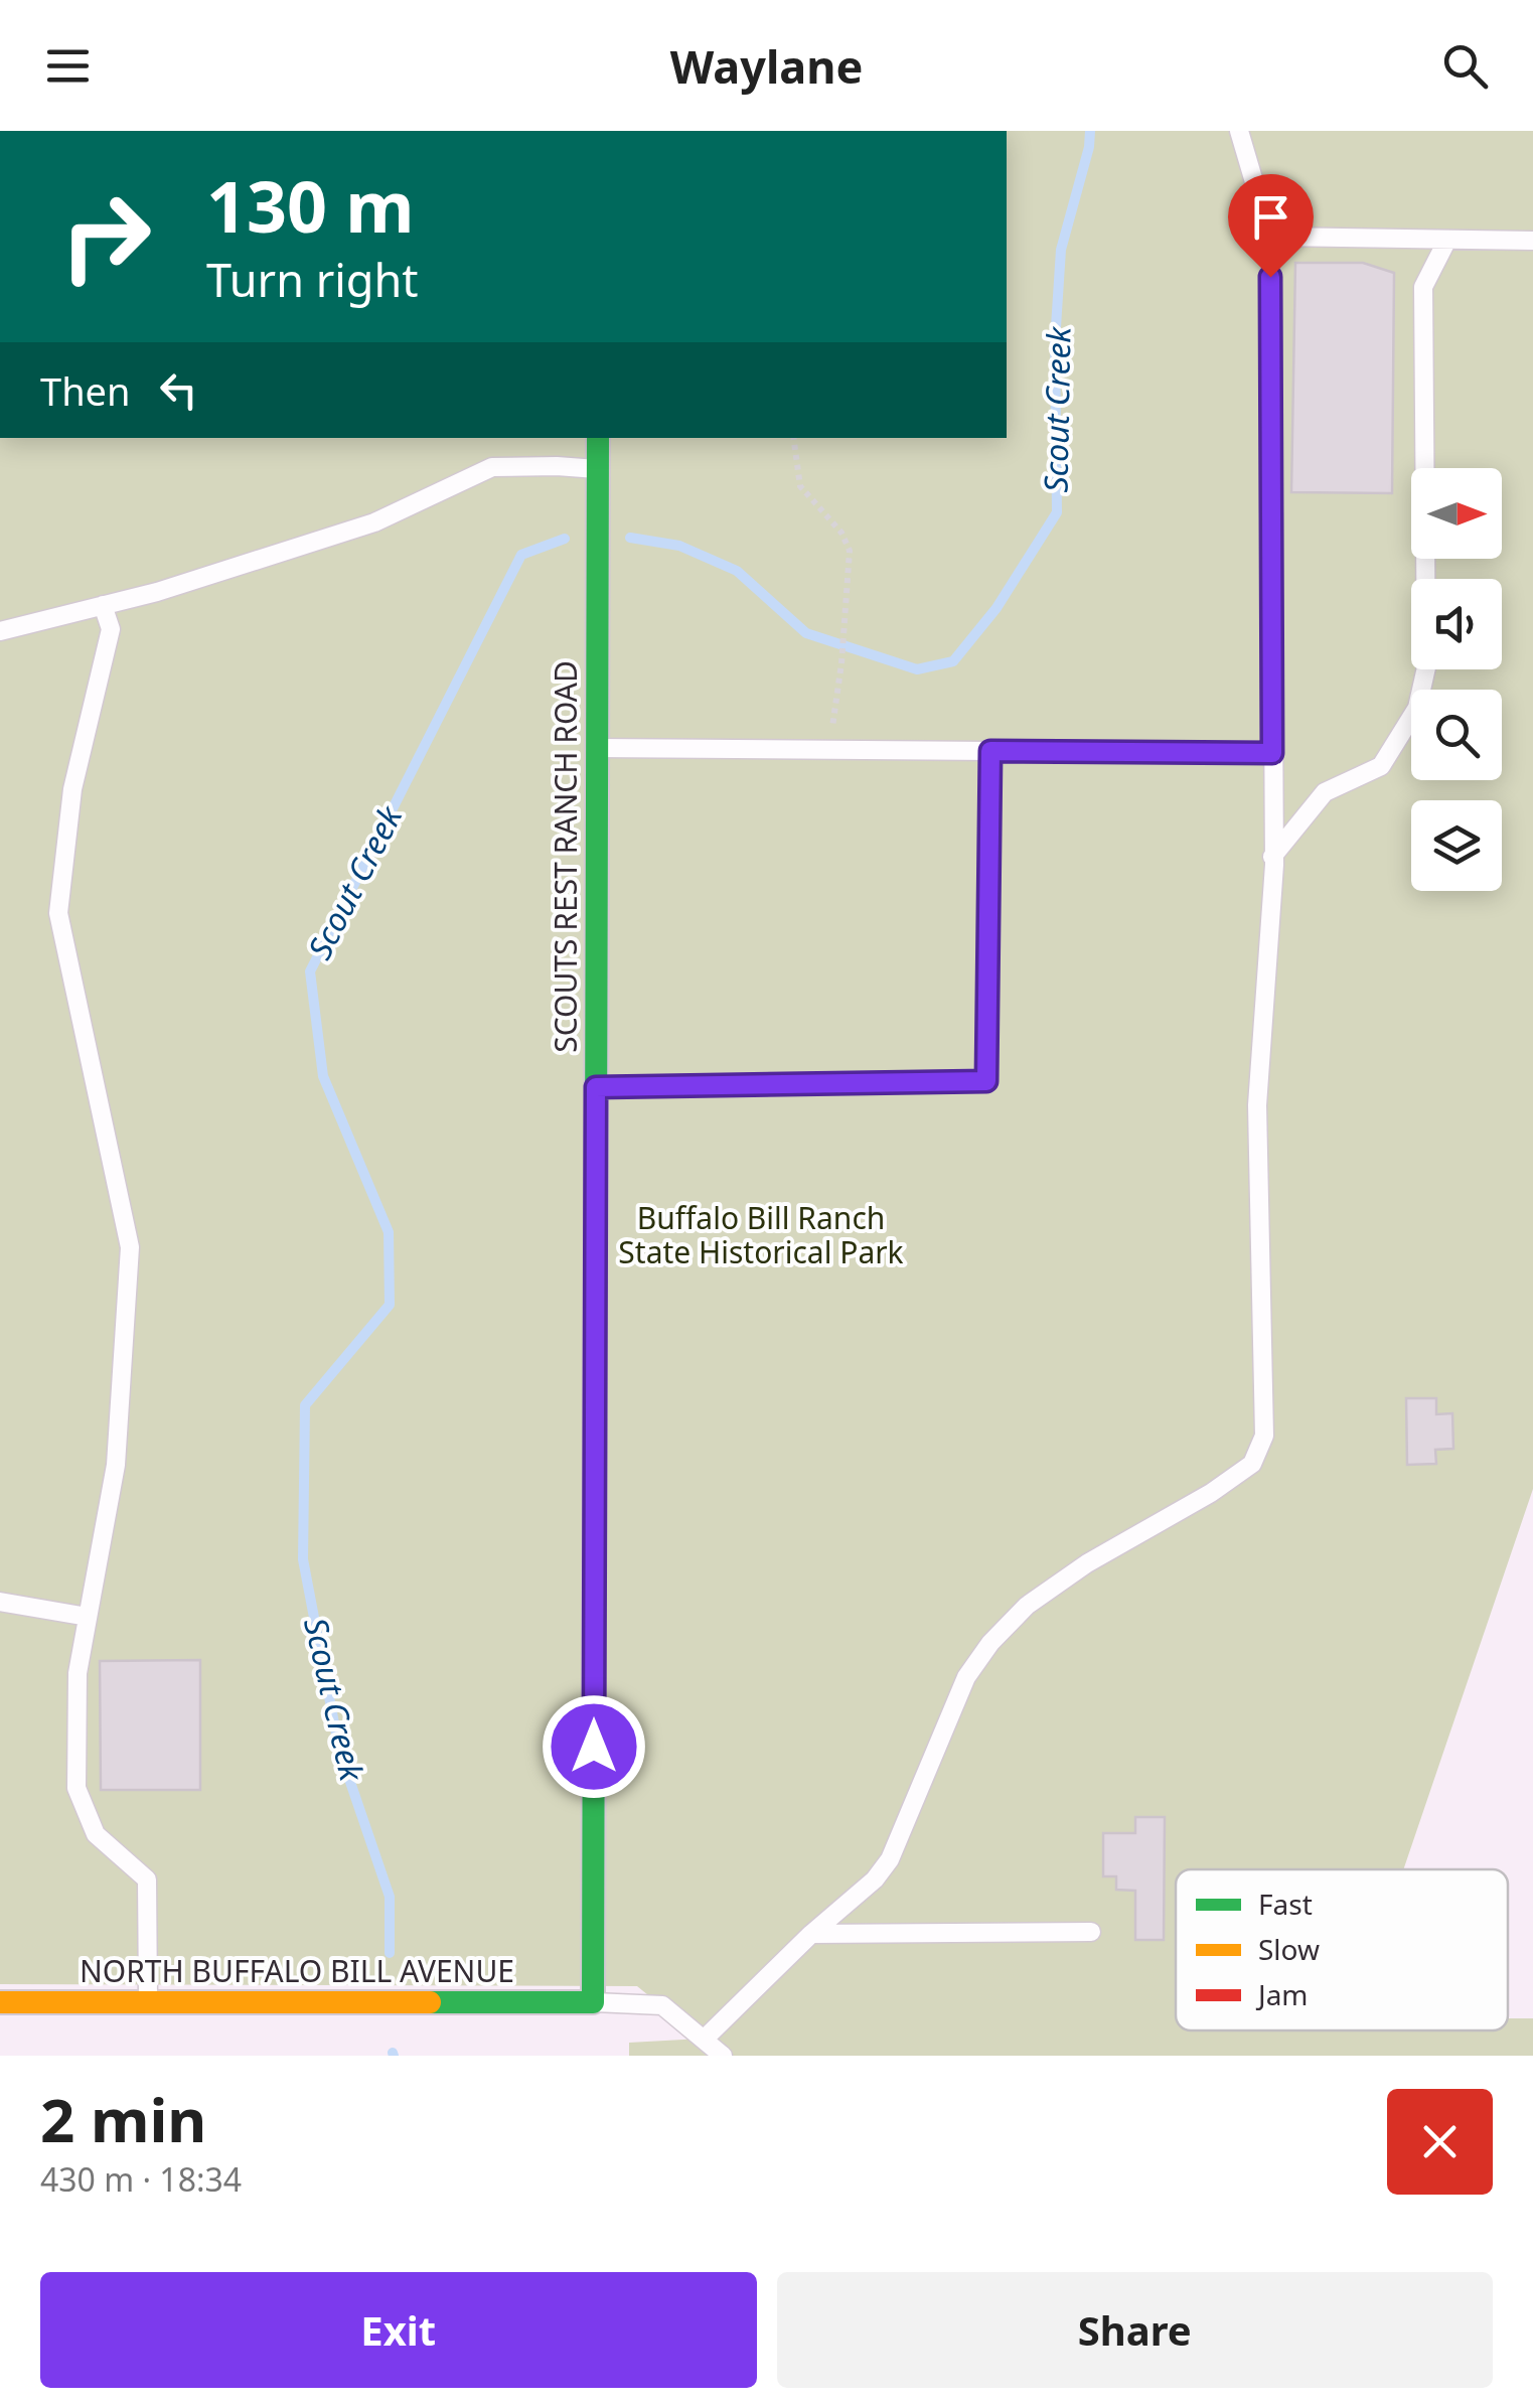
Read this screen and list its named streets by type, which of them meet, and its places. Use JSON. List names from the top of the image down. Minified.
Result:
{"streets":{"street":["SCOUTS REST RANCH ROAD","NORTH BUFFALO BILL AVENUE"]},"crossings":[["SCOUTS REST RANCH ROAD","NORTH BUFFALO BILL AVENUE"]],"water":["Scout Creek"],"parks":["Buffalo Bill Ranch State Historical Park"],"legend":["Fast","Slow","Jam"],"north":"right","page":{"header":"Waylane","turn":["130 m","Turn right"],"then":"Then","heading":["2 min","430 m · 18:34"],"buttons":["Exit","Share"]}}
